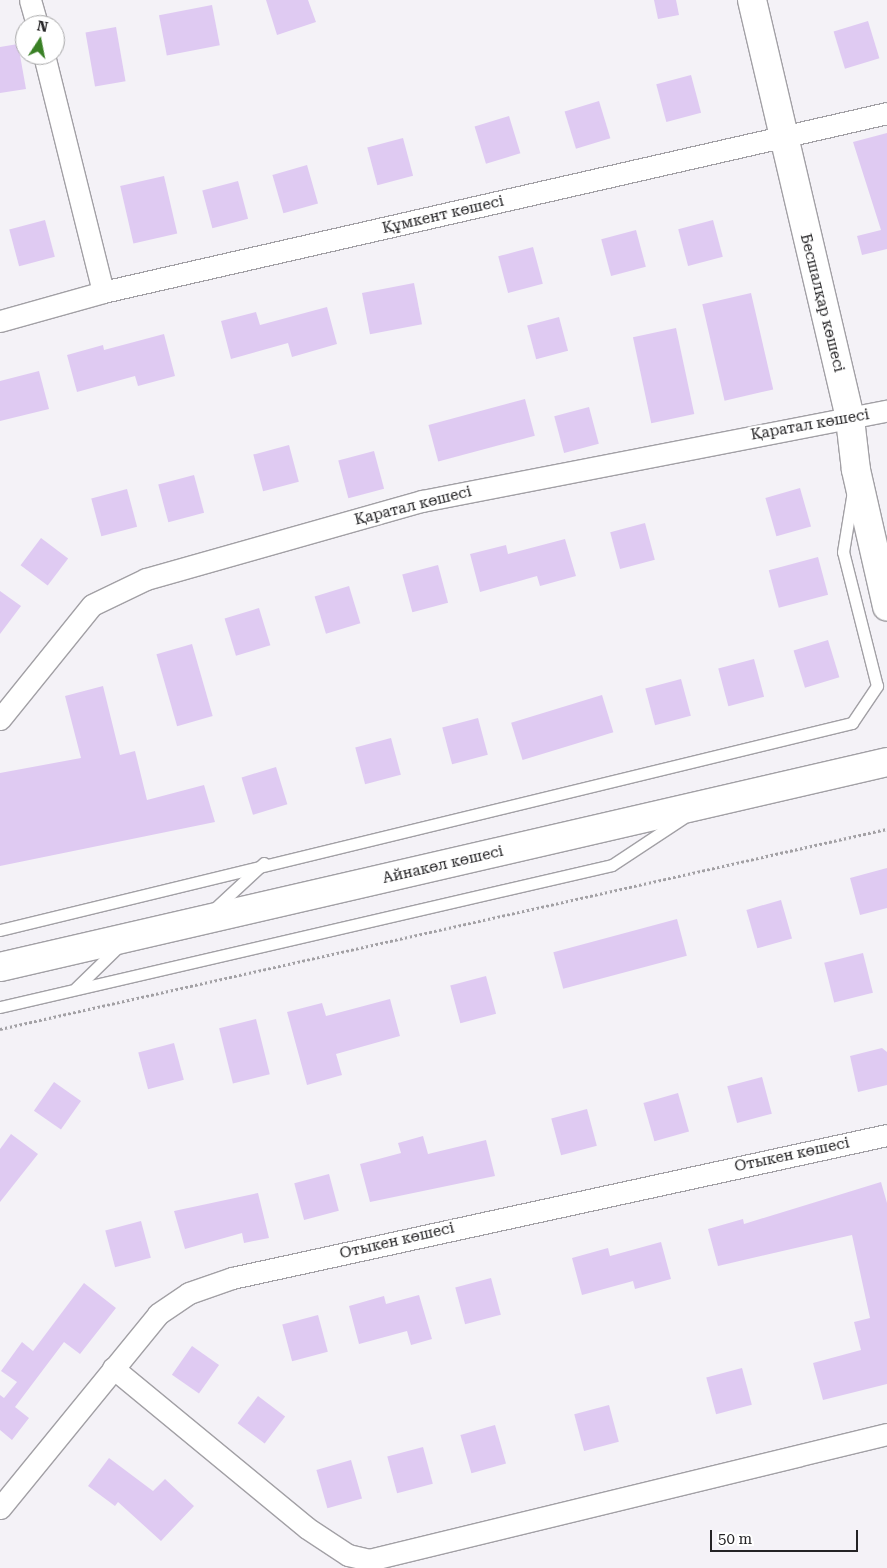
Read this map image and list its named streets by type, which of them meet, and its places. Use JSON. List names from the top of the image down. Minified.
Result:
{"streets":{"main road":["Бесшалқар көшесі","Айнакөл көшесі"],"street":["Құмкент көшесі","Қаратал көшесі","Отыкен көшесі"]},"crossings":[["Құмкент көшесі","Бесшалқар көшесі"],["Бесшалқар көшесі","Қаратал көшесі"]],"scale_bar":"50 m","north":"top"}
